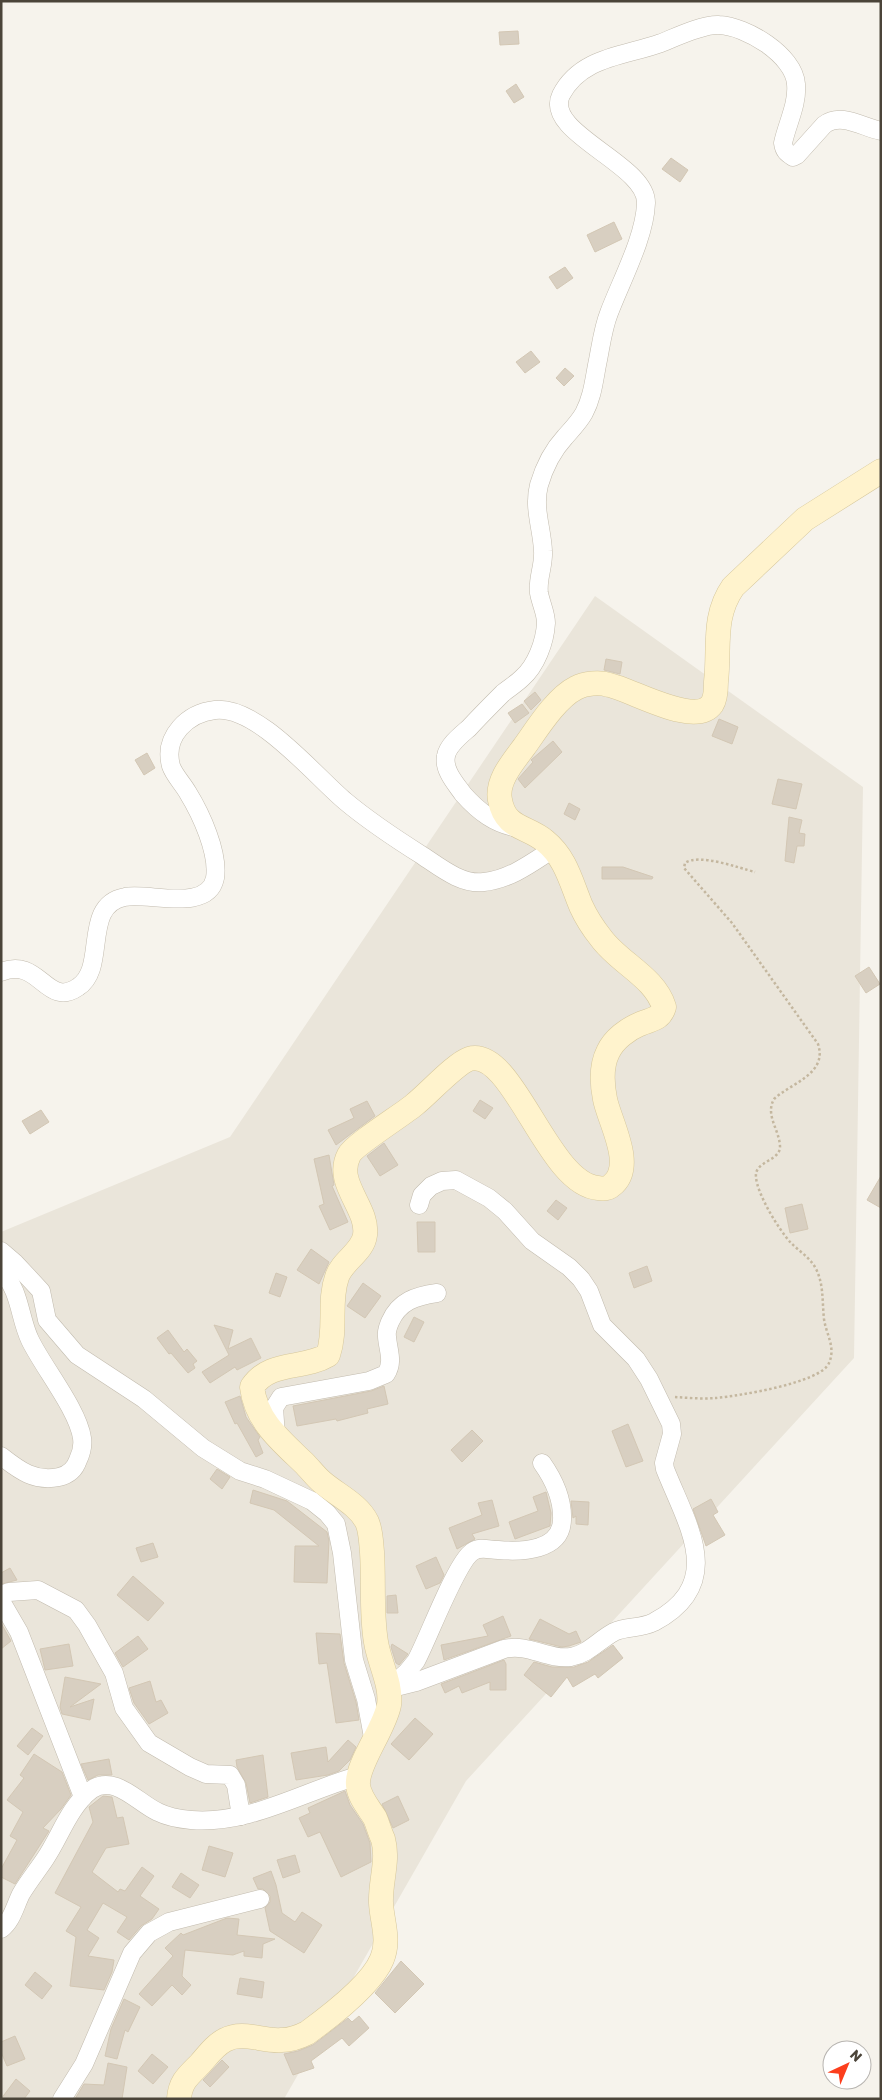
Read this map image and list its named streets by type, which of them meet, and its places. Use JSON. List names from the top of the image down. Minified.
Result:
{"north":"top right"}
